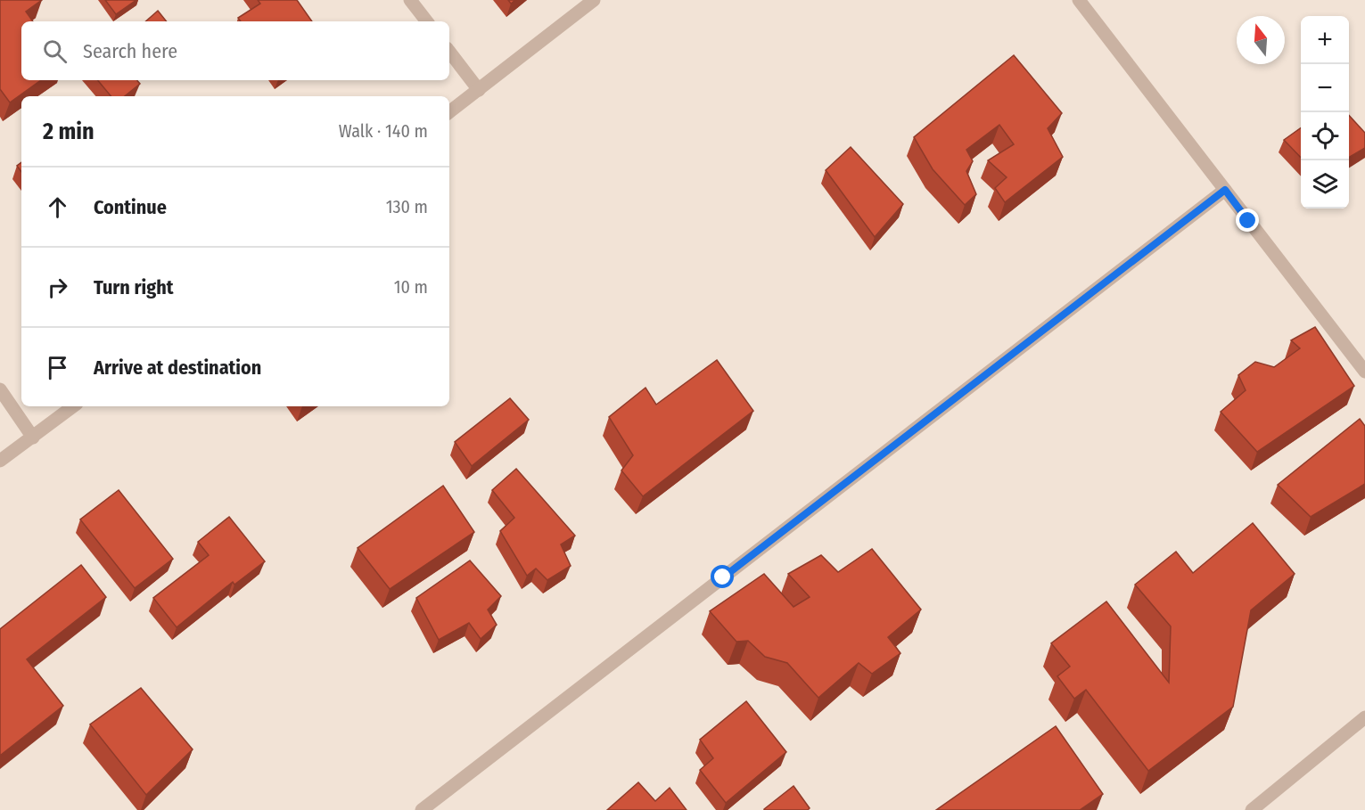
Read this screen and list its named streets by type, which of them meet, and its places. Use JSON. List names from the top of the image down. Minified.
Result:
{"north":"top","page":{"map_buttons":["+","−"],"search":"Search here","heading":["2 min","Walk · 140 m"],"list":[["Continue","130 m"],["Turn right","10 m"],"Arrive at destination"]}}
